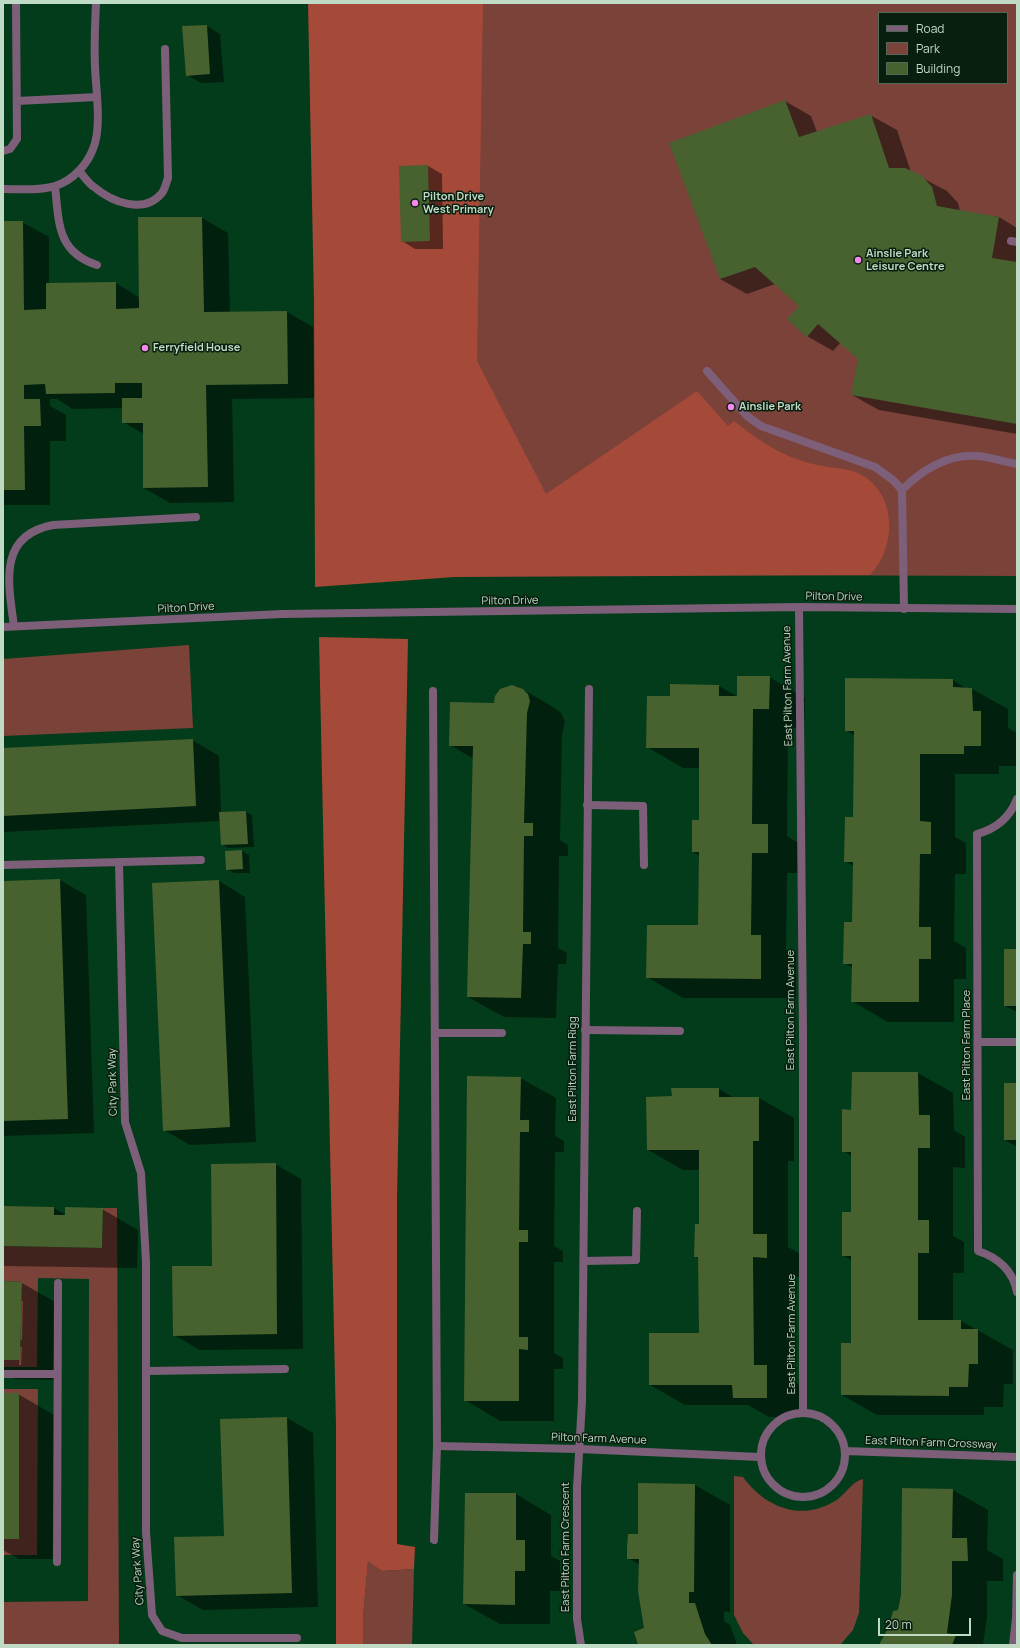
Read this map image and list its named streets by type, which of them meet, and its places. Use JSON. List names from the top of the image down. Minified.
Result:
{"streets":{"street":["Pilton Drive","East Pilton Farm Avenue","East Pilton Farm Place","East Pilton Farm Rigg","City Park Way","Pilton Farm Avenue","East Pilton Farm Crossway","East Pilton Farm Crescent"]},"crossings":[["Pilton Drive","East Pilton Farm Avenue"],["East Pilton Farm Avenue","Pilton Farm Avenue"],["East Pilton Farm Avenue","East Pilton Farm Crossway"],["East Pilton Farm Rigg","Pilton Farm Avenue"],["East Pilton Farm Rigg","East Pilton Farm Crescent"],["Pilton Farm Avenue","East Pilton Farm Crossway"],["Pilton Farm Avenue","East Pilton Farm Crescent"]],"places":["Pilton Drive West Primary","Ainslie Park Leisure Centre","Ferryfield House","Ainslie Park"],"legend":["Road","Park","Building"],"scale_bar":"20 m"}
